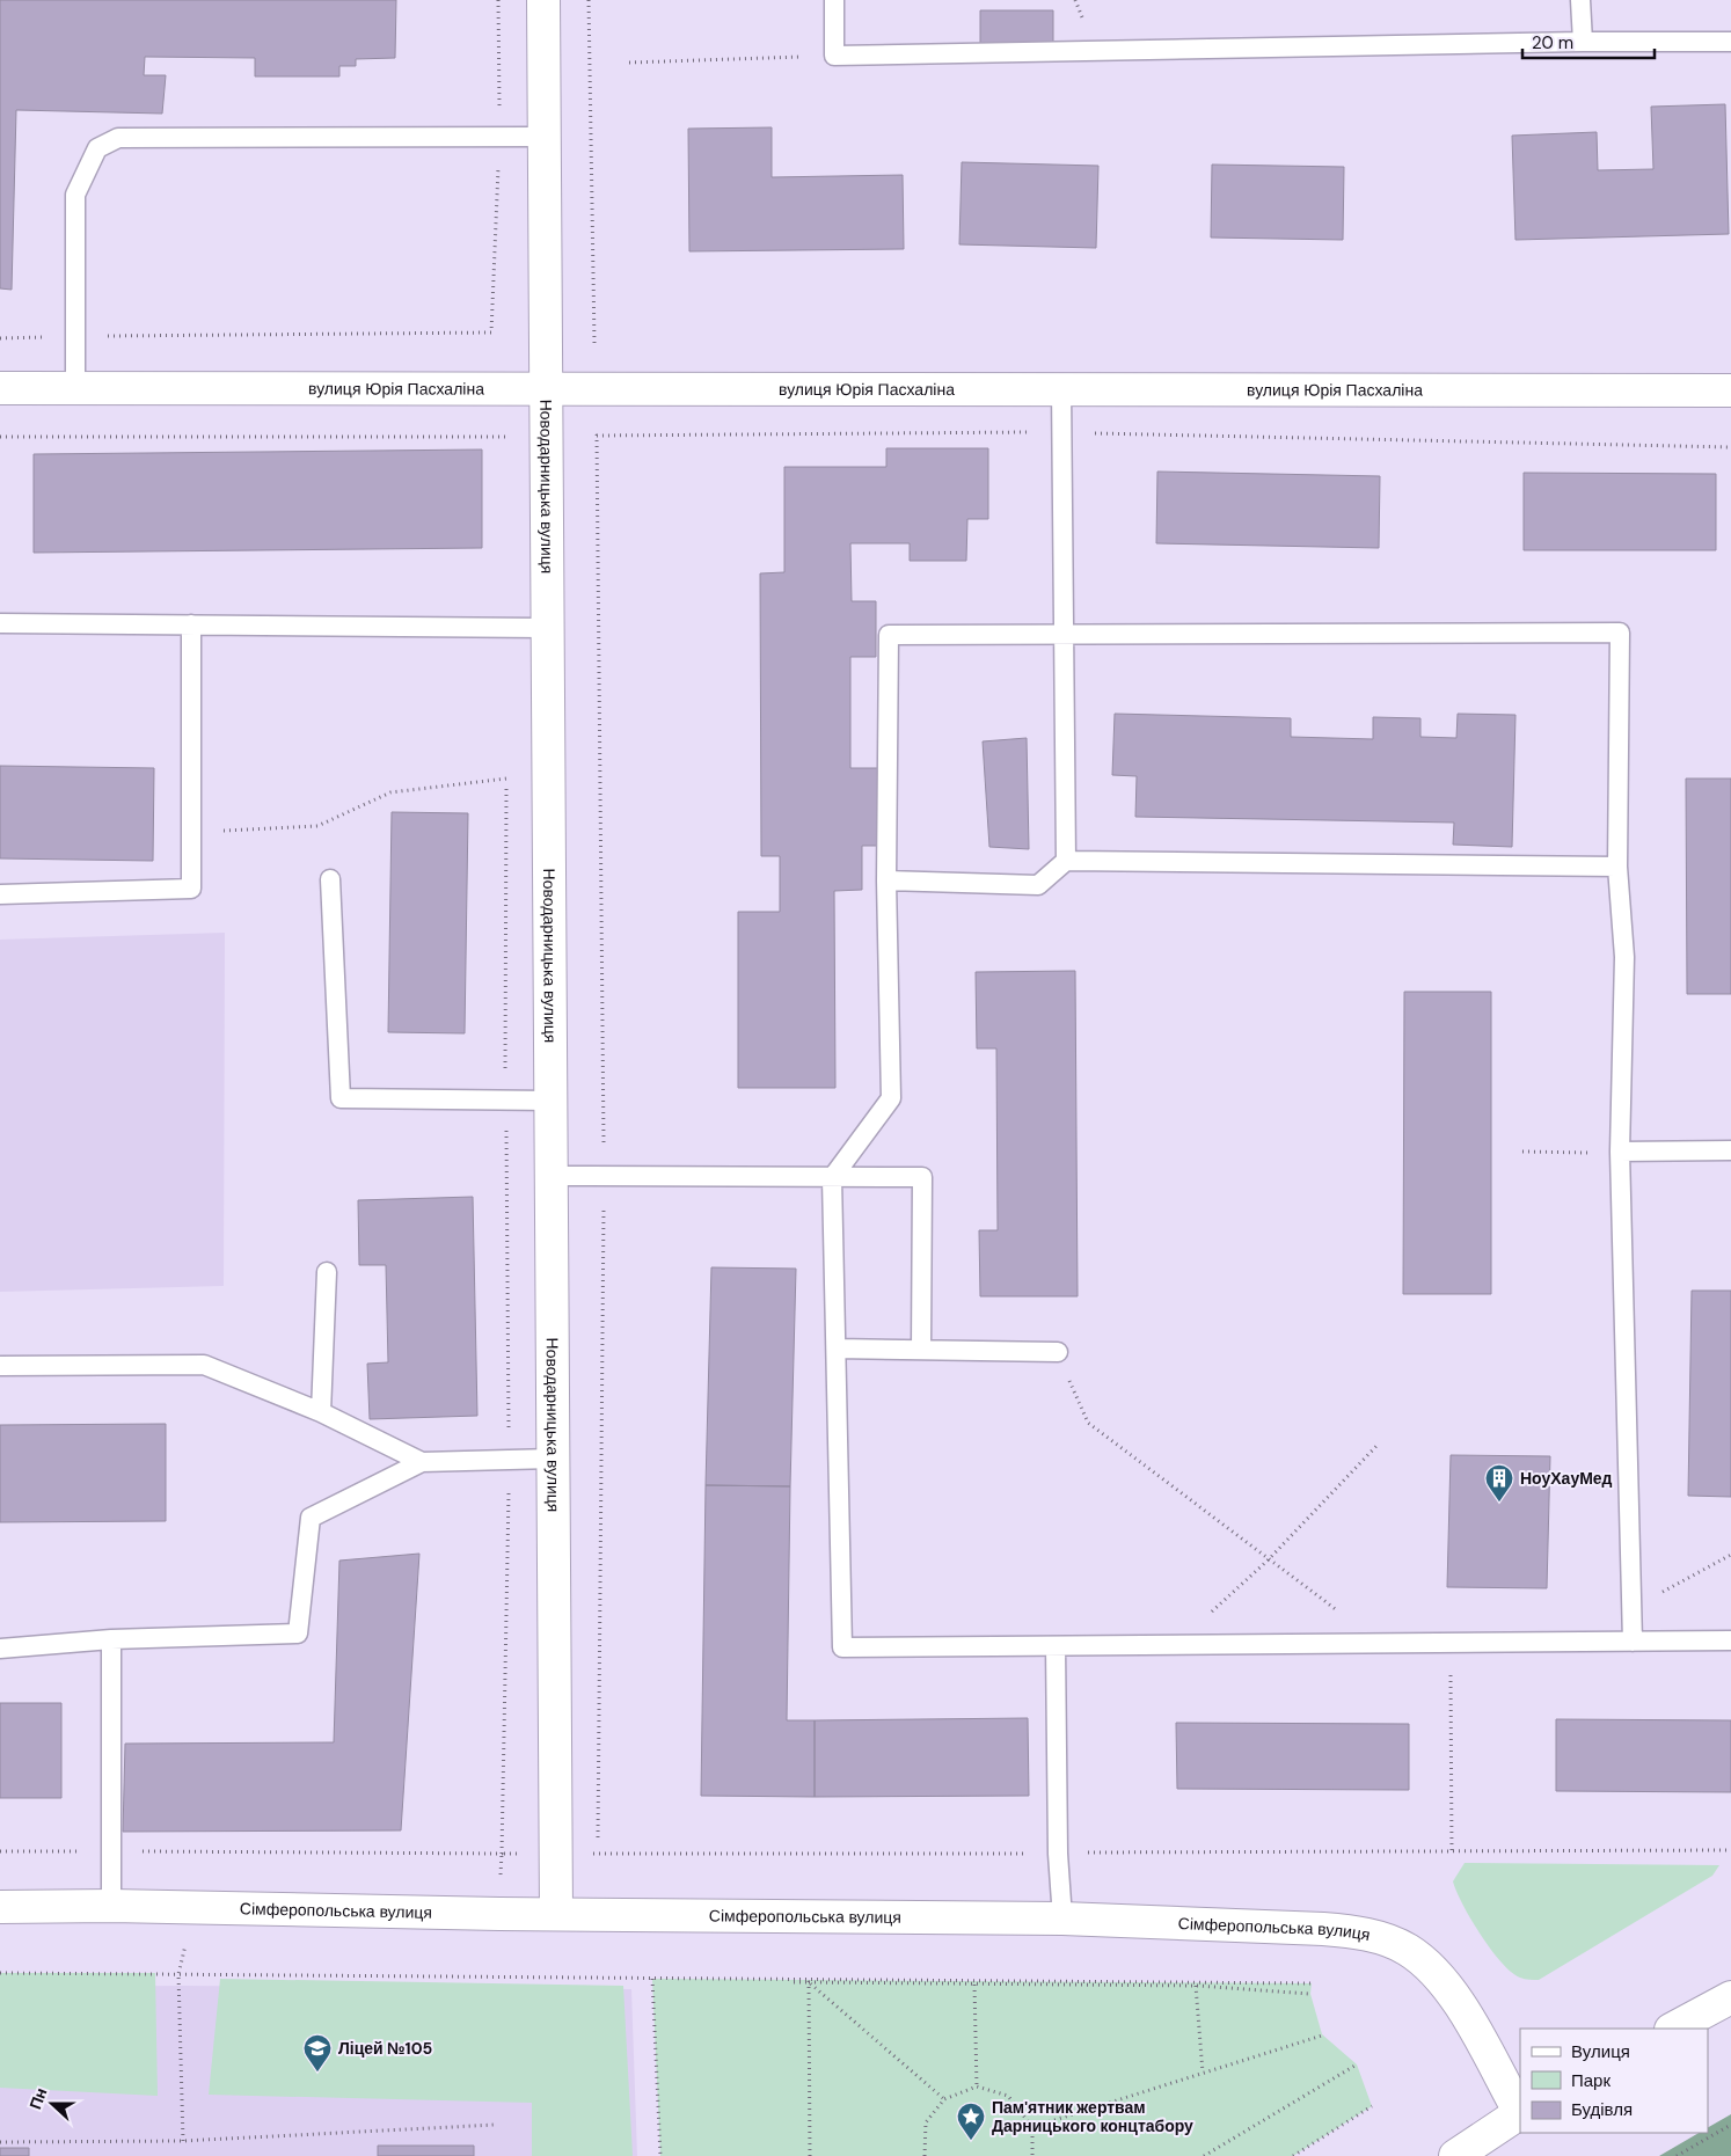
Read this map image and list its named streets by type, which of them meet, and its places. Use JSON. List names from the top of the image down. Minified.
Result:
{"streets":{"street":["вулиця Юрія Пасхаліна","Новодарницька вулиця","Сімферопольська вулиця"]},"crossings":[["вулиця Юрія Пасхаліна","Новодарницька вулиця"],["Новодарницька вулиця","Сімферопольська вулиця"]],"places":{"building":["НоуХауМед"],"school or university":["Ліцей №105"],"place":["Пам'ятник жертвам Дарницького концтабору"]},"legend":["Вулиця","Парк","Будівля"],"scale_bar":"20 m","north":"left"}
